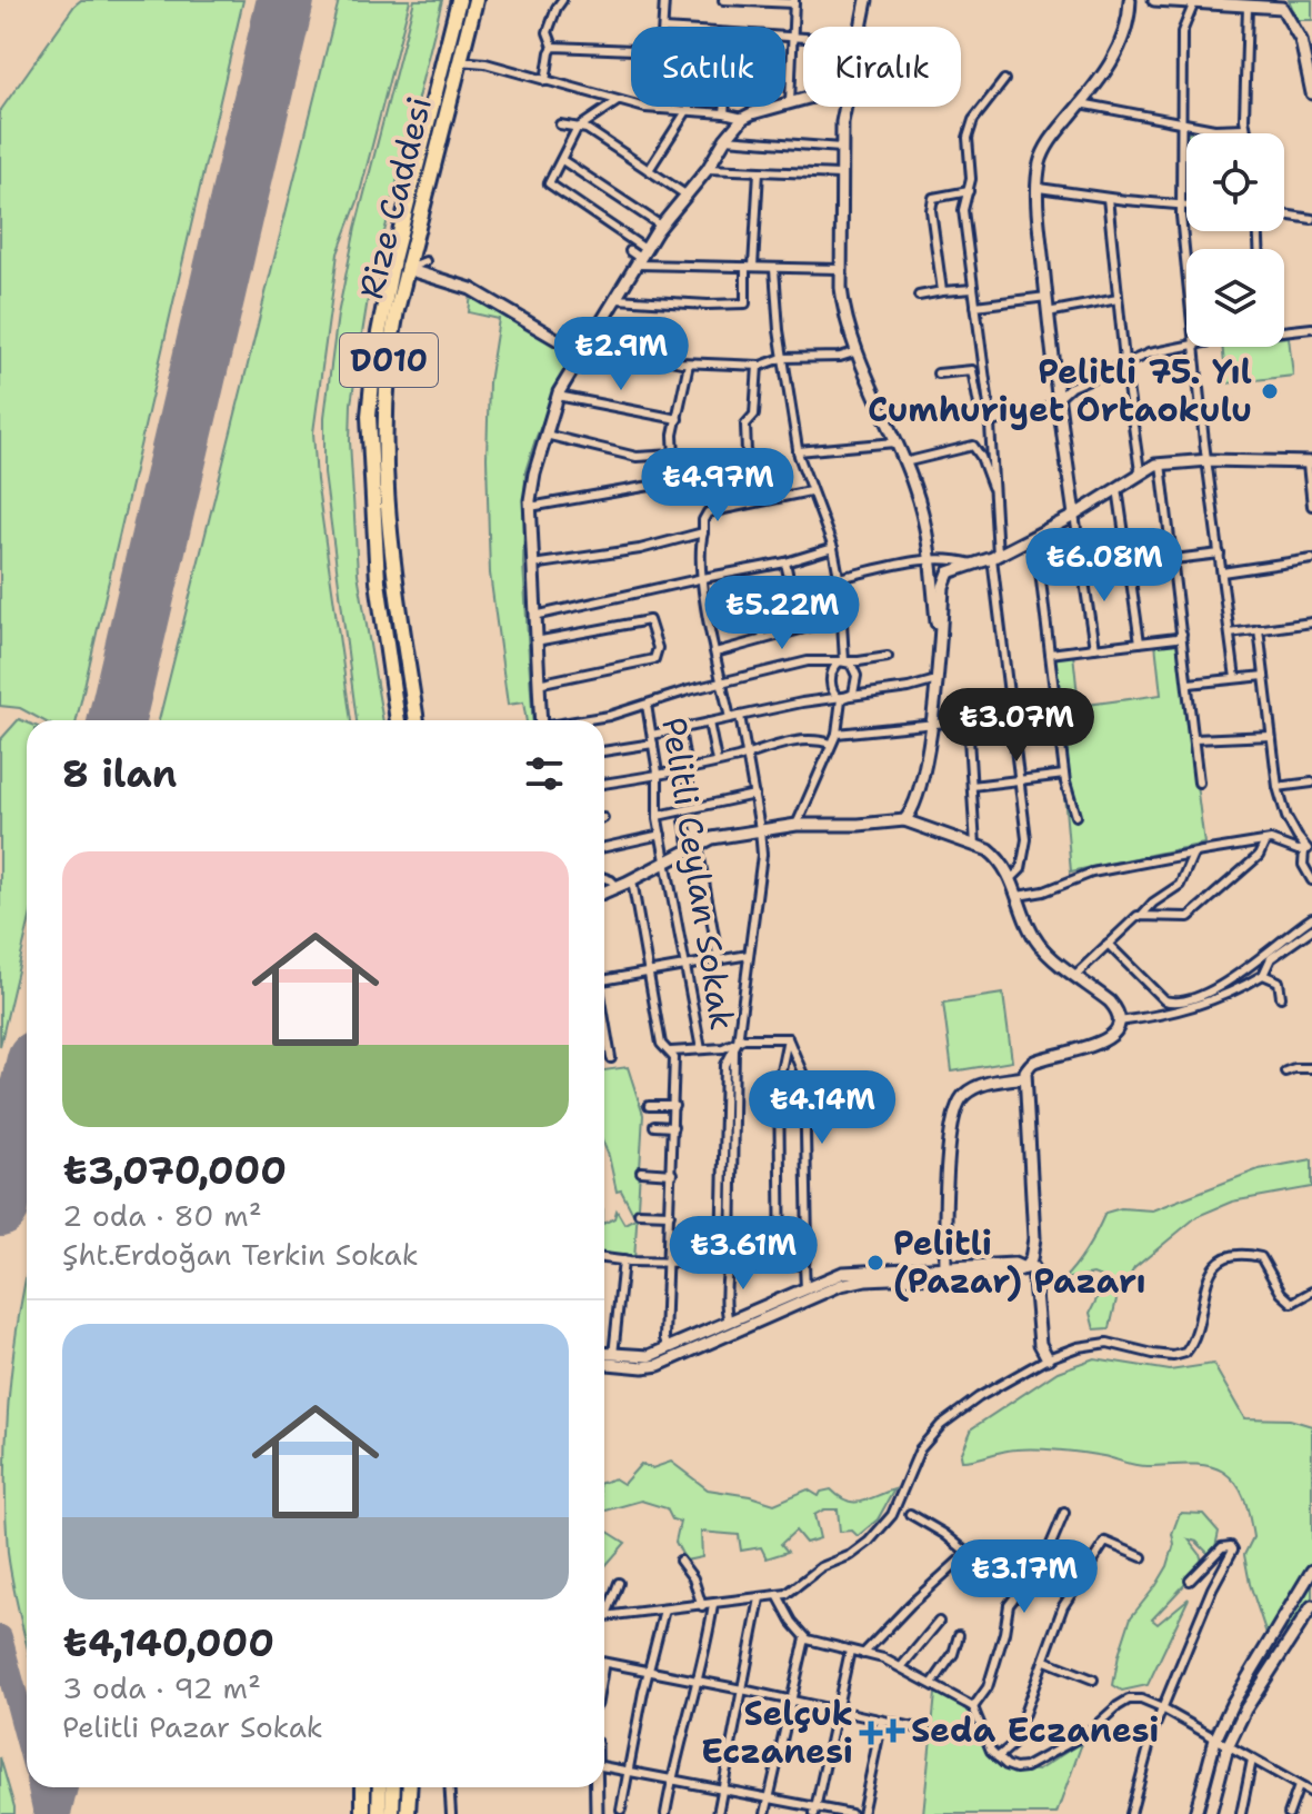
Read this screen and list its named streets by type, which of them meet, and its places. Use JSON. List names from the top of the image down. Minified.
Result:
{"streets":{"highway":["Rize Caddesi","D010"],"street":["Pelitli Ceylan Sokak"]},"places":{"other":["Pelitli 75. Yıl Cumhuriyet Ortaokulu","Pelitli (Pazar) Pazarı"],"health":["Seda Eczanesi","Selçuk Eczanesi"]},"page":{"chip":["Satılık","Kiralık"],"price":["₺2.9M","₺4.97M","₺6.08M","₺5.22M","₺3.07M","₺4.14M","₺3.61M","₺3.17M"],"heading":"8 ilan","list":[{"name":"₺3,070,000","note":"2 oda · 80 m² · Şht.Erdoğan Terkin Sokak"},{"name":"₺4,140,000","note":"3 oda · 92 m² · Pelitli Pazar Sokak"}]}}
